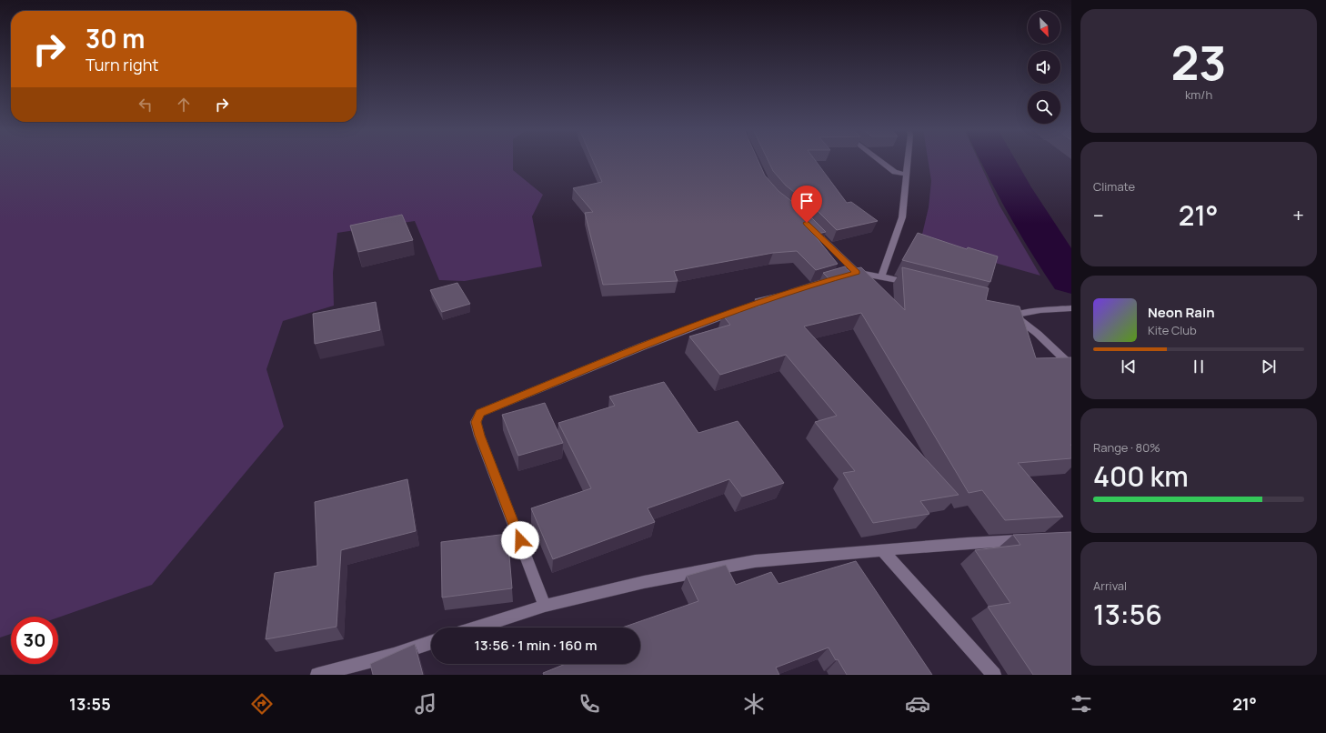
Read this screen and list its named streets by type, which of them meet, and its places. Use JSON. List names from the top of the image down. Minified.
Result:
{"north":"bottom right","page":{"tile":[["23","km/h"],"Climate",["Range · 80%","400 km"],["Arrival","13:56"]],"turn":["30 m","Turn right"],"heat":["−","21°","+"],"song":["Neon Rain","Kite Club"],"limit":"30","trip":"13:56 · 1 min · 160 m","tabs":["13:55","21°"]}}
